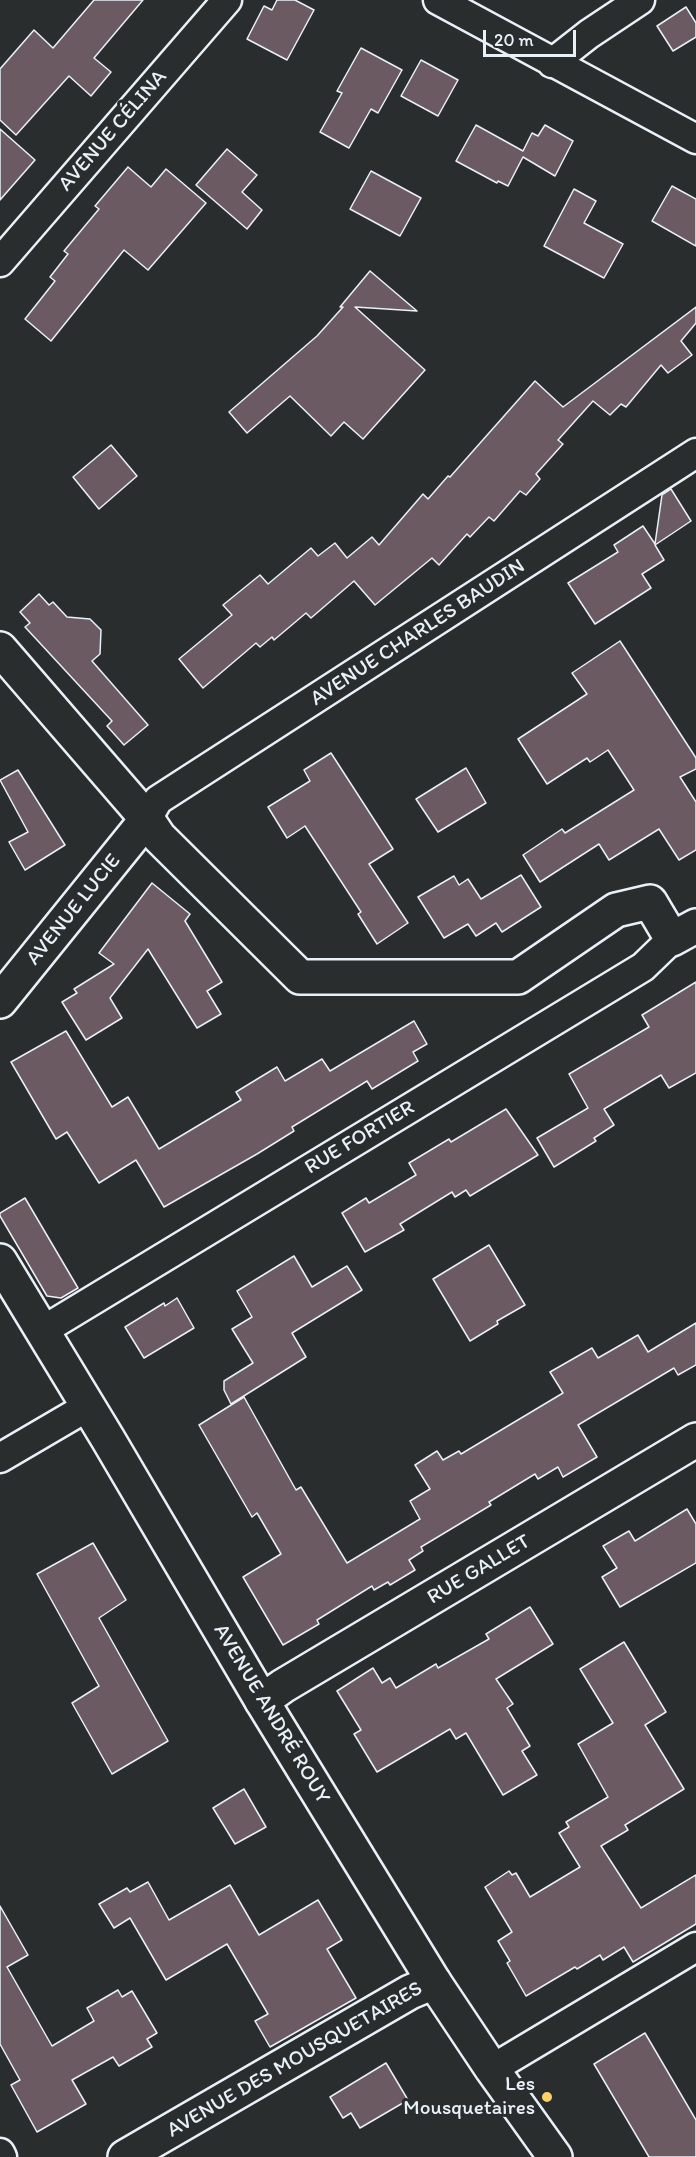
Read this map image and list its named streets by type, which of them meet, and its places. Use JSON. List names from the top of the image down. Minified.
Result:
{"streets":{"street":["AVENUE CÉLINA","AVENUE CHARLES BAUDIN","AVENUE LUCIE","RUE FORTIER","RUE GALLET","AVENUE ANDRÉ ROUY","AVENUE DES MOUSQUETAIRES"]},"crossings":[["AVENUE CHARLES BAUDIN","AVENUE LUCIE"],["RUE FORTIER","AVENUE ANDRÉ ROUY"],["RUE GALLET","AVENUE ANDRÉ ROUY"],["AVENUE ANDRÉ ROUY","AVENUE DES MOUSQUETAIRES"]],"places":["Les Mousquetaires"],"scale_bar":"20 m"}
